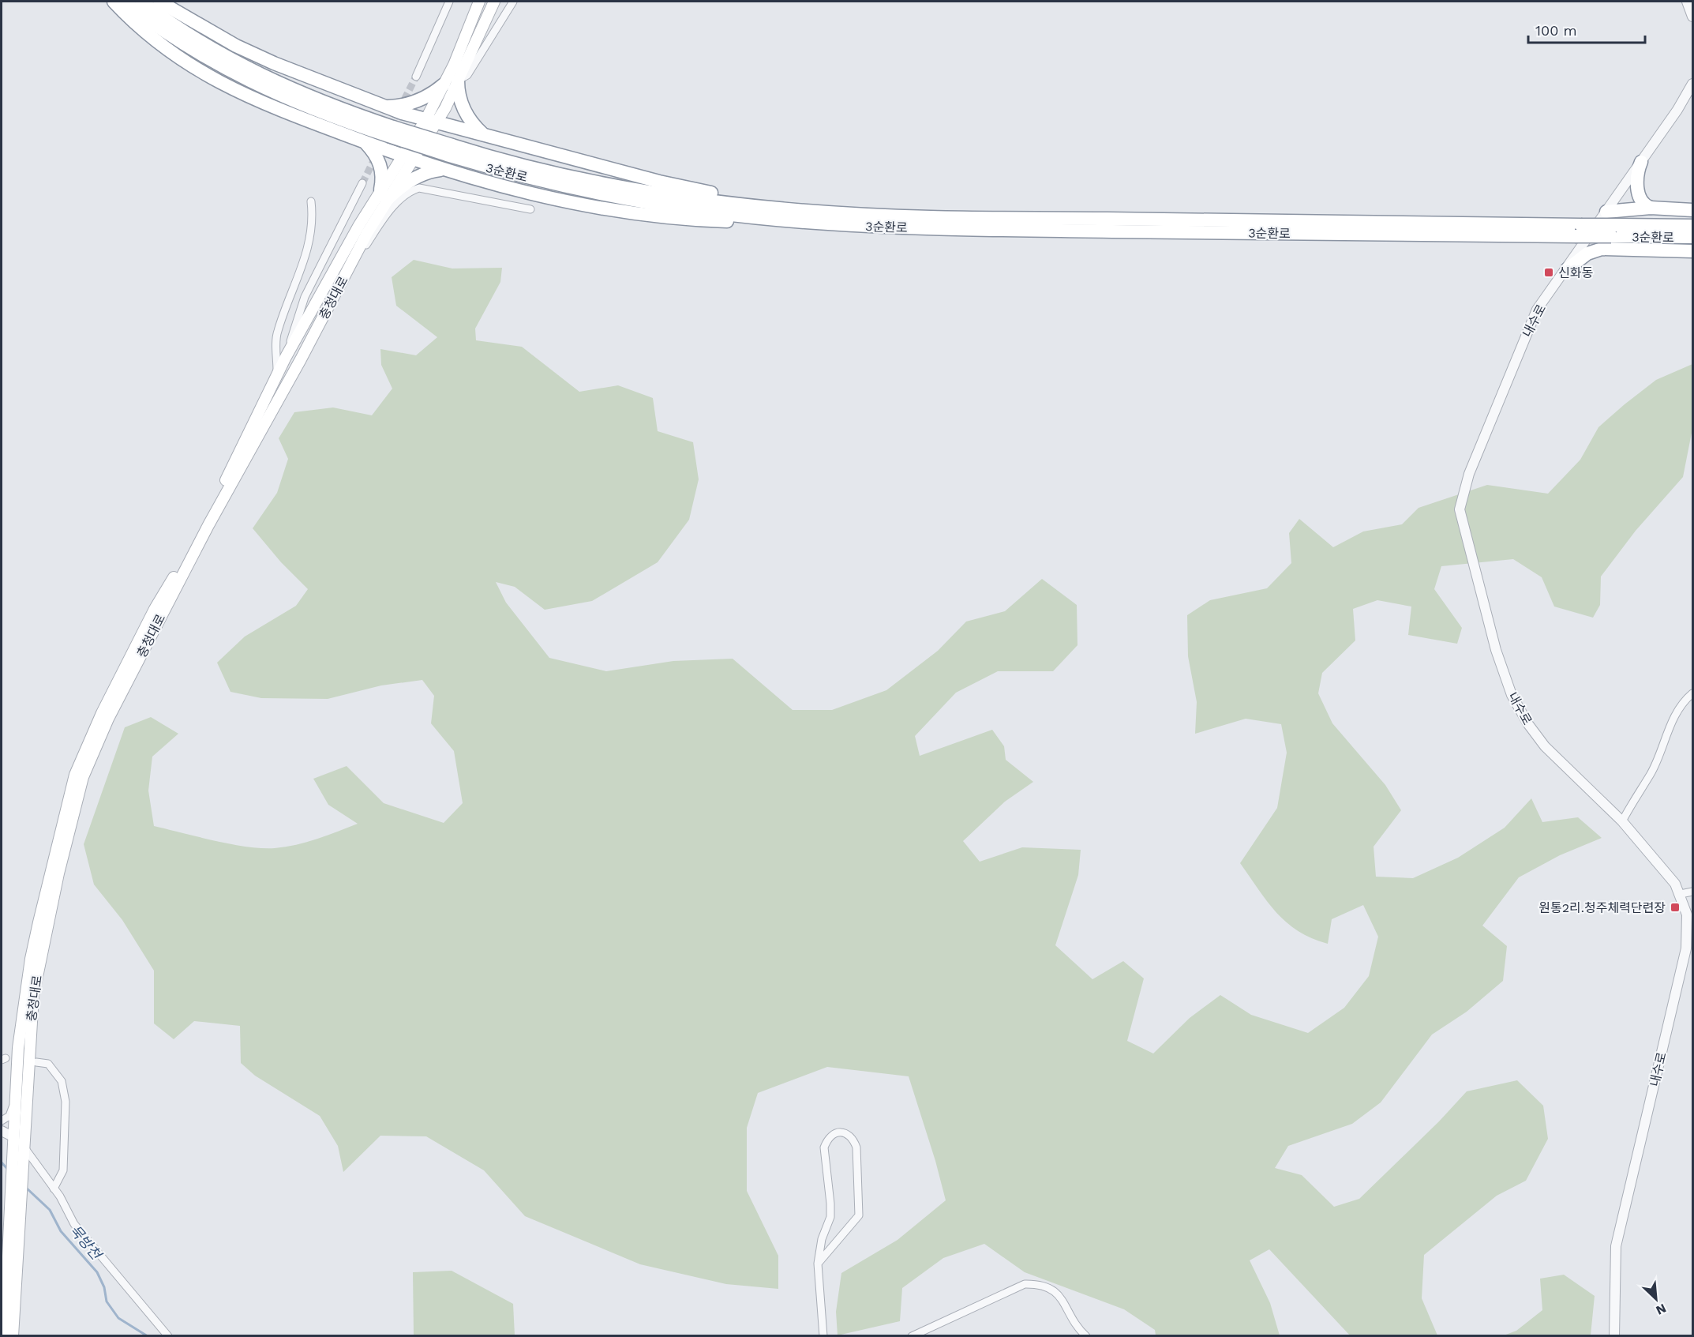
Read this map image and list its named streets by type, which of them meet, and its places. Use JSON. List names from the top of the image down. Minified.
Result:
{"streets":{"highway":["3순환로"],"main road":["충청대로"],"street":["내수로"]},"water":["묵방천"],"places":{"transit":["신화동","원통2리.청주체력단련장"]},"scale_bar":"100 m","north":"bottom right"}
